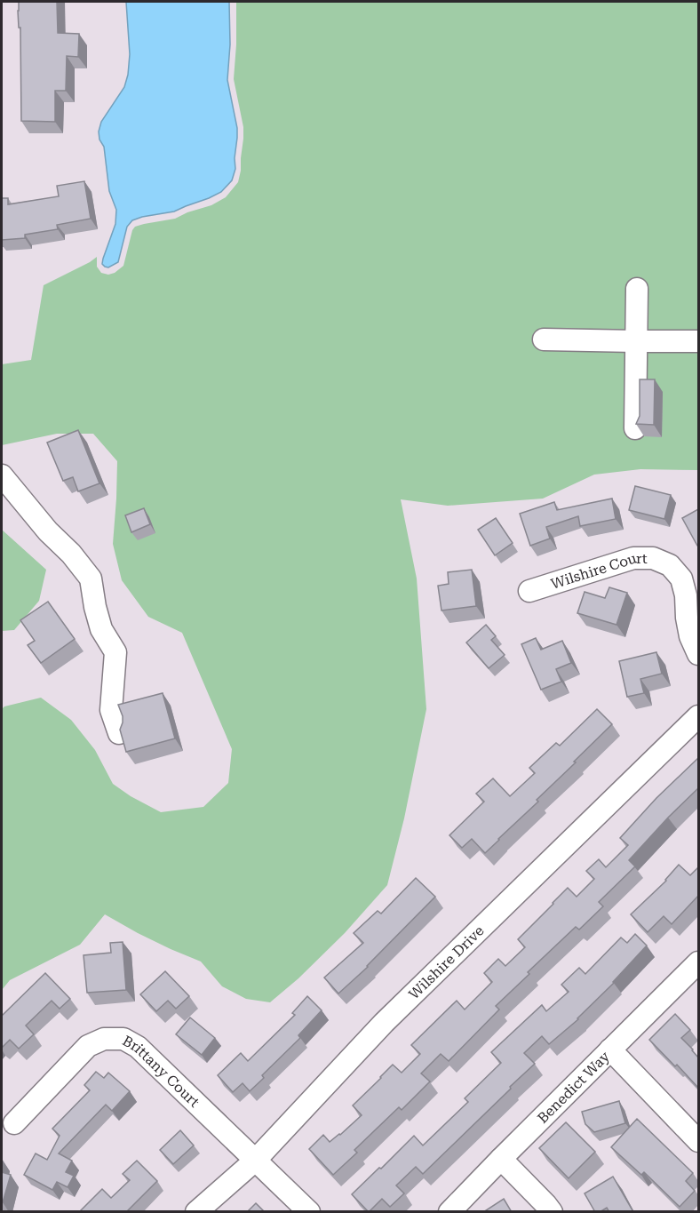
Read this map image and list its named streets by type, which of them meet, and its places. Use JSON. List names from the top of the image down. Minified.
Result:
{"streets":{"street":["Wilshire Court","Wilshire Drive","Brittany Court","Benedict Way"]},"crossings":[["Wilshire Drive","Brittany Court"]]}
